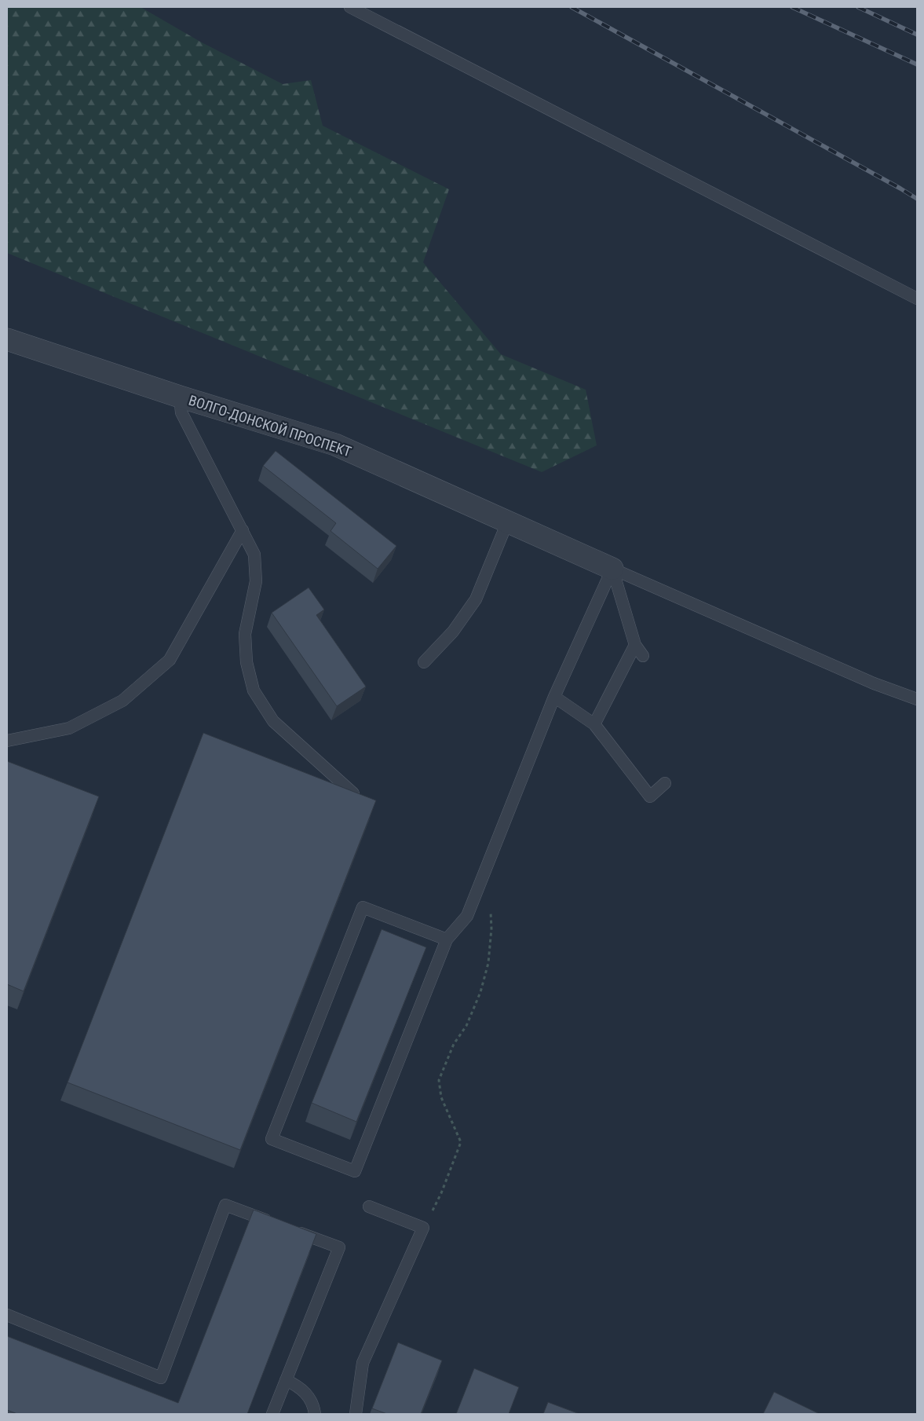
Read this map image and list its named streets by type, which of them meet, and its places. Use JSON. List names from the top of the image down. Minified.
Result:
{"streets":{"street":["ВОЛГО-ДОНСКОЙ ПРОСПЕКТ"]}}
